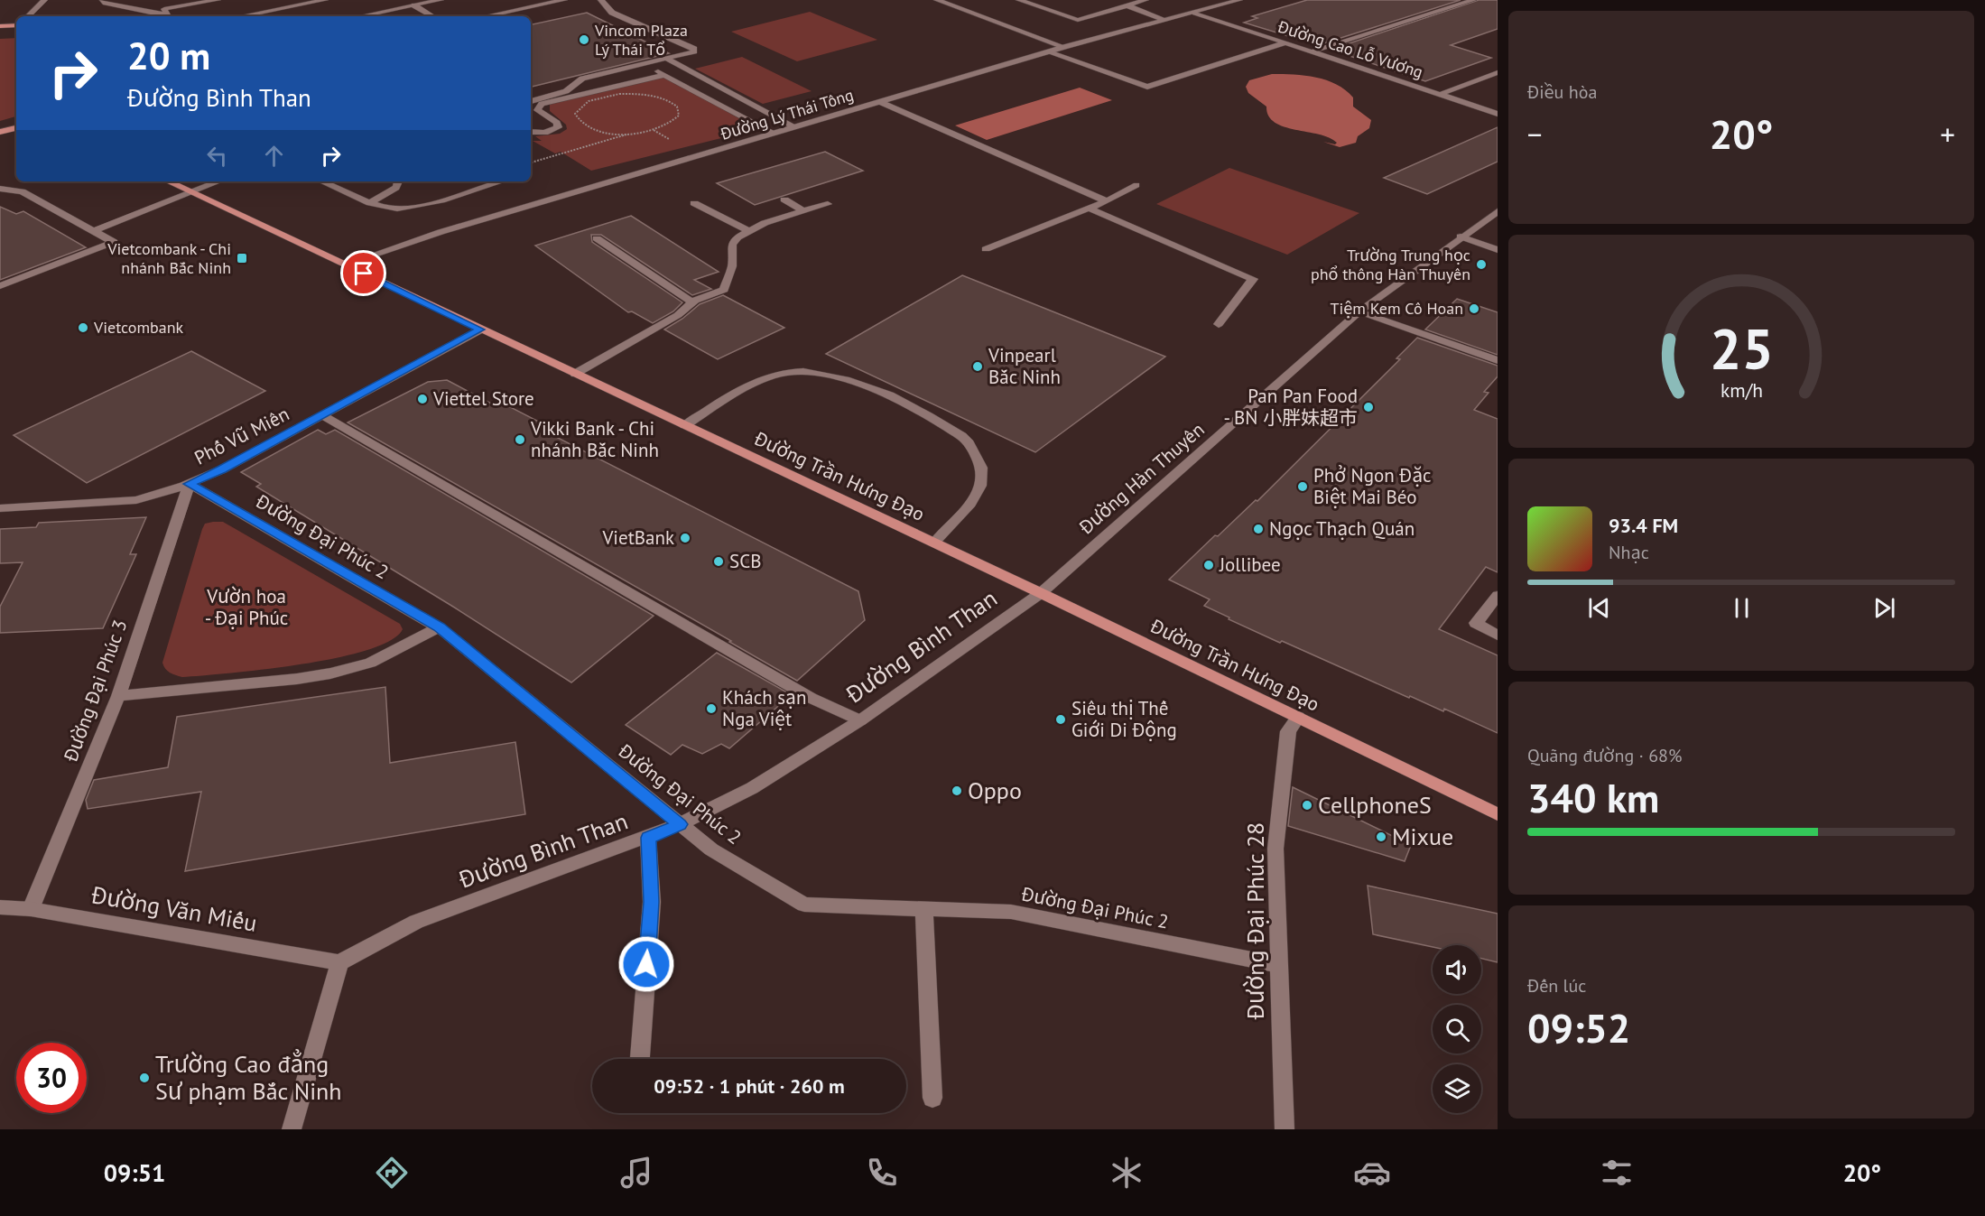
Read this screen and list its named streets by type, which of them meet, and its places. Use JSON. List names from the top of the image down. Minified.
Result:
{"streets":{"main road":["Đường Trần Hưng Đạo"],"street":["Đường Cao Lỗ Vương","Đường Lý Thái Tông","Phố Vũ Miên","Đường Hàn Thuyên","Đường Đại Phúc 2","Đường Bình Than","Đường Đại Phúc 3","Đường Văn Miếu","Đường Đại Phúc 28"]},"crossings":[["Đường Cao Lỗ Vương","Đường Lý Thái Tông"],["Đường Lý Thái Tông","Đường Trần Hưng Đạo"],["Phố Vũ Miên","Đường Trần Hưng Đạo"],["Phố Vũ Miên","Đường Đại Phúc 2"],["Phố Vũ Miên","Đường Đại Phúc 3"],["Đường Trần Hưng Đạo","Đường Hàn Thuyên"],["Đường Trần Hưng Đạo","Đường Bình Than"],["Đường Trần Hưng Đạo","Đường Đại Phúc 28"],["Đường Hàn Thuyên","Đường Bình Than"],["Đường Đại Phúc 2","Đường Bình Than"],["Đường Đại Phúc 2","Đường Đại Phúc 3"],["Đường Đại Phúc 2","Đường Đại Phúc 28"],["Đường Bình Than","Đường Văn Miếu"],["Đường Đại Phúc 3","Đường Văn Miếu"]],"parks":["Vườn hoa - Đại Phúc"],"places":{"other":["Vincom Plaza Lý Thái Tổ","Trường Trung học phổ thông Hàn Thuyên","Tiệm Kem Cô Hoan","Vietcombank","Vinpearl Bắc Ninh","Viettel Store","Pan Pan Food - BN 小胖妹超市","Vikki Bank - Chi nhánh Bắc Ninh","Phở Ngon Đặc Biệt Mai Béo","Ngọc Thạch Quán","VietBank","SCB","Jollibee","Khách sạn Nga Việt","Siêu thị Thế Giới Di Động","Oppo","CellphoneS","Mixue","Trường Cao đẳng Sư phạm Bắc Ninh"],"transit":["Vietcombank - Chi nhánh Bắc Ninh"]},"page":{"tile":["Điều hòa",["Quãng đường · 68%","340 km"],["Đến lúc","09:52"]],"turn":["20 m","Đường Bình Than"],"heat":["−","20°","+"],"song":["93.4 FM","Nhạc"],"limit":"30","trip":"09:52 · 1 phút · 260 m","tabs":["09:51","20°"],"gauge":["25","km/h"]}}
